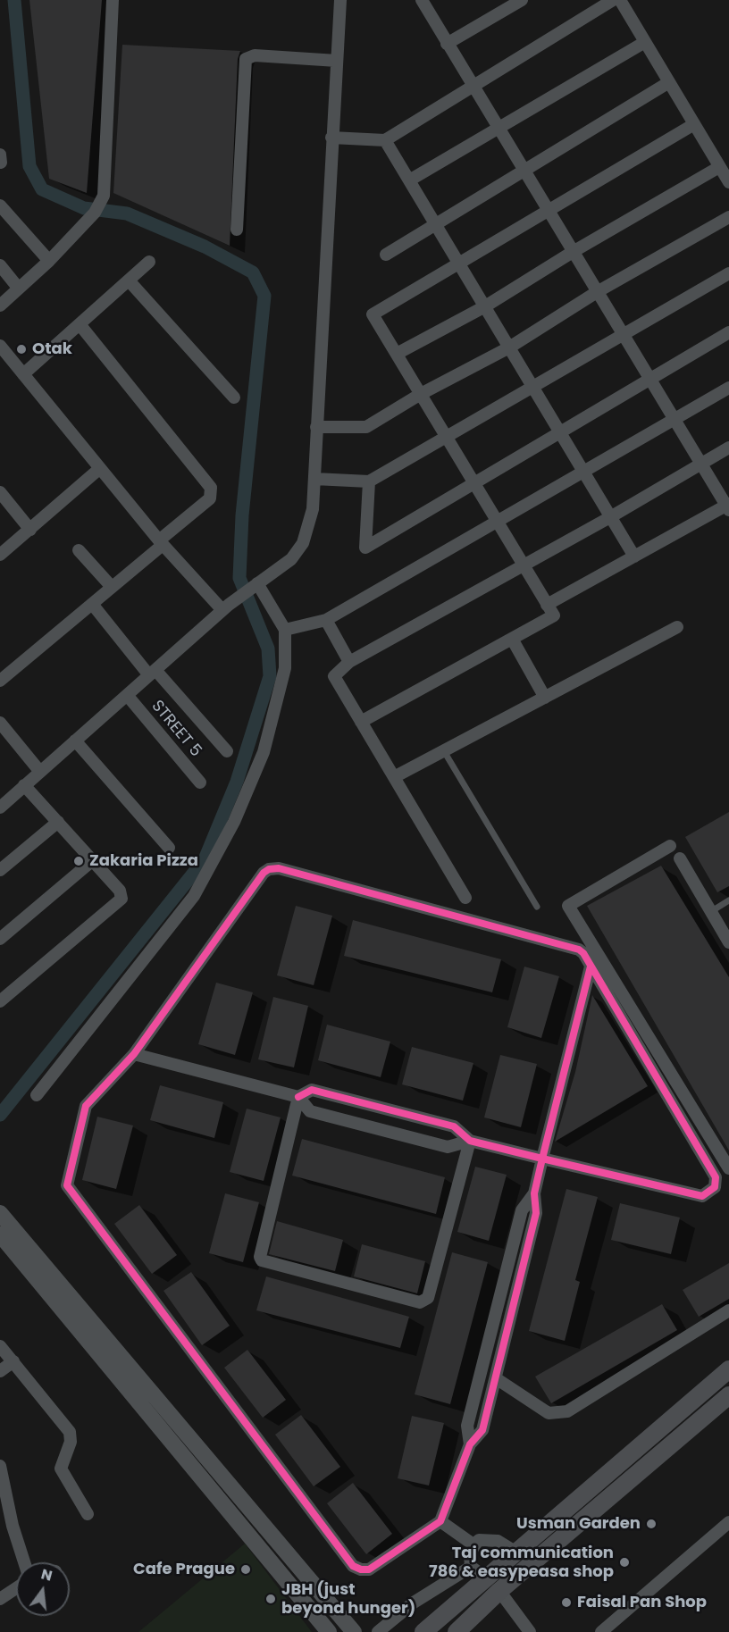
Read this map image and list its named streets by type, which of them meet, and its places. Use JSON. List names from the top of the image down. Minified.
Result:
{"streets":{"street":["STREET 5"]},"places":["Otak","Zakaria Pizza","Usman Garden","Taj communication 786 & easypeasa shop","Cafe Prague","JBH (just beyond hunger)","Faisal Pan Shop"],"north":"top"}
